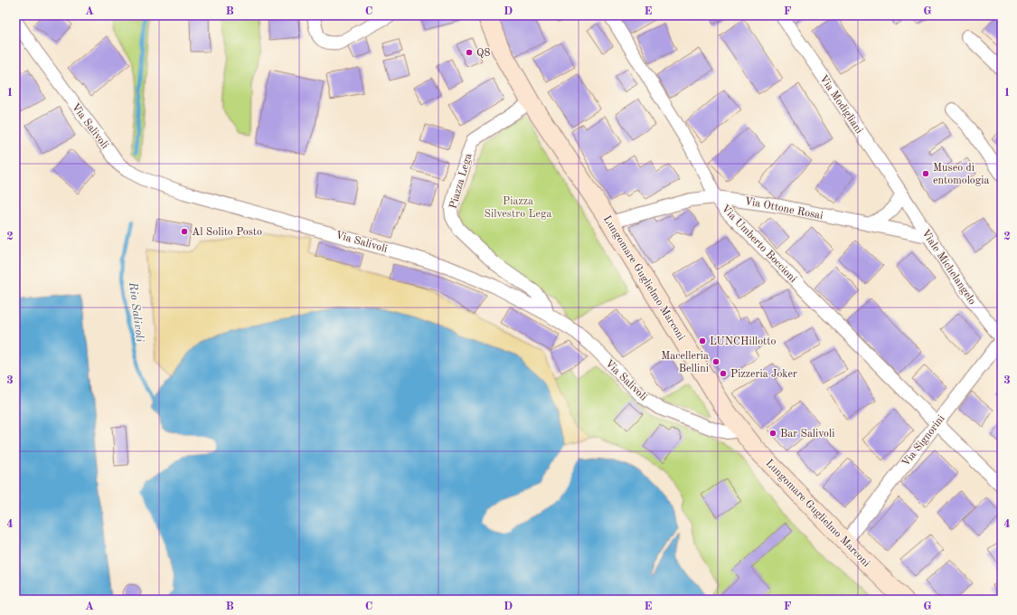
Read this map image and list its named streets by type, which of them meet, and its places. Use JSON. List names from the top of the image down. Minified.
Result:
{"streets":{"street":["Via Modigliani","Via Salivoli","Piazza Lega","Via Ottone Rosai","Via Umberto Boccioni","Viale Michelangelo","Lungomare Guglielmo Marconi","Via Signorini"]},"crossings":[["Via Modigliani","Viale Michelangelo"],["Via Salivoli","Piazza Lega"],["Via Salivoli","Lungomare Guglielmo Marconi"],["Piazza Lega","Lungomare Guglielmo Marconi"],["Via Ottone Rosai","Via Umberto Boccioni"],["Via Ottone Rosai","Viale Michelangelo"],["Via Ottone Rosai","Lungomare Guglielmo Marconi"],["Via Umberto Boccioni","Via Signorini"],["Viale Michelangelo","Via Signorini"],["Lungomare Guglielmo Marconi","Via Signorini"]],"water":["Rio Salivoli"],"parks":["Piazza Silvestro Lega"],"places":["Q8","Museo di entomologia","Al Solito Posto","LUNCHillotto","Macelleria Bellini","Pizzeria Joker","Bar Salivoli"],"grid":{"columns":["A","B","C","D","E","F","G"],"rows":["1","2","3","4"]}}
